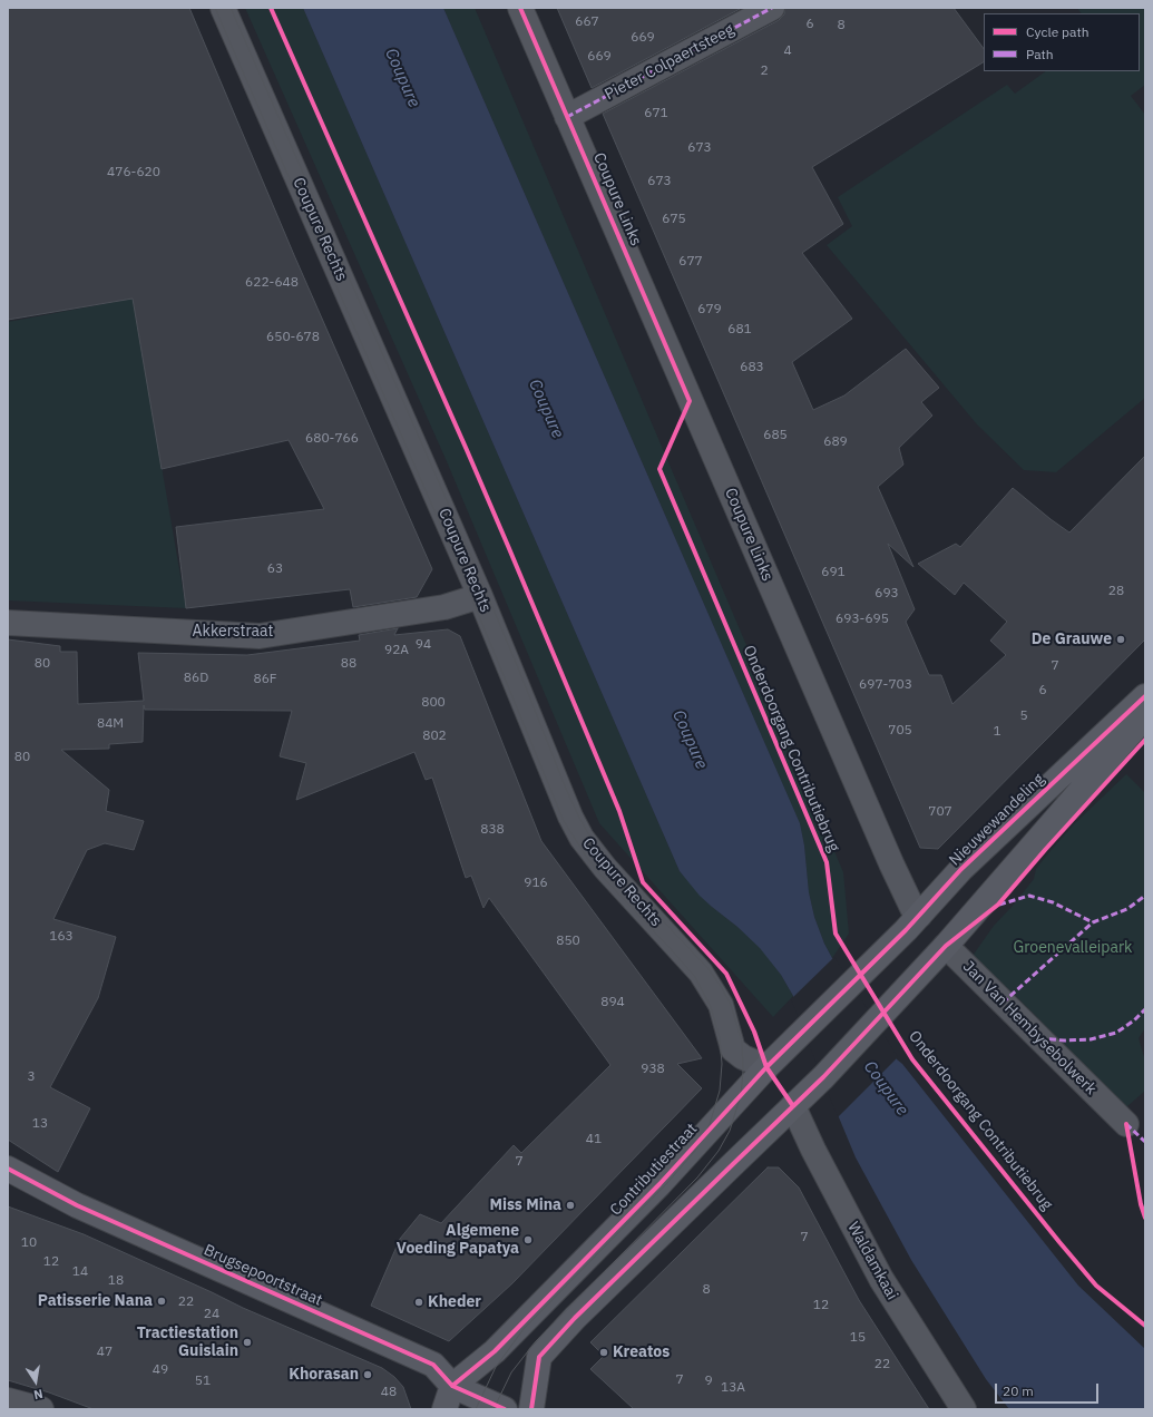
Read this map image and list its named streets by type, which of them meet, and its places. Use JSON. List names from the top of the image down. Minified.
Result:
{"streets":{"main road":["Nieuwewandeling","Contributiestraat","Brugsepoortstraat"],"street":["Pieter Colpaertsteeg","Coupure Links","Coupure Rechts","Akkerstraat","Jan Van Hembysebolwerk","Waldamkaai"],"cycle path":["Onderdoorgang Contributiebrug"]},"crossings":[["Pieter Colpaertsteeg","Coupure Links"],["Coupure Links","Nieuwewandeling"],["Coupure Rechts","Akkerstraat"],["Coupure Rechts","Contributiestraat"],["Nieuwewandeling","Contributiestraat"],["Contributiestraat","Brugsepoortstraat"]],"water":["Coupure"],"parks":["Groenevalleipark"],"places":["De Grauwe","Miss Mina","Algemene Voeding Papatya","Patisserie Nana","Kheder","Tractiestation Guislain","Kreatos","Khorasan"],"house_numbers":["667","6","8","669","4","669","2","671","673","476-620","673","675","677","622-648","679","681","650-678","683","685","680-766","689","63","691","28","693","693-695","94","92A","80","88","7","86D","86F","697-703","6","800","5","84M","705","1","802","80","707","838","916","163","850","894","938","3","13","41","7","7","10","12","14","18","8","22","12","24","15","47","22","49","7","51","9","13A","48"],"legend":["Cycle path","Path"],"scale_bar":"20 m","north":"bottom"}
